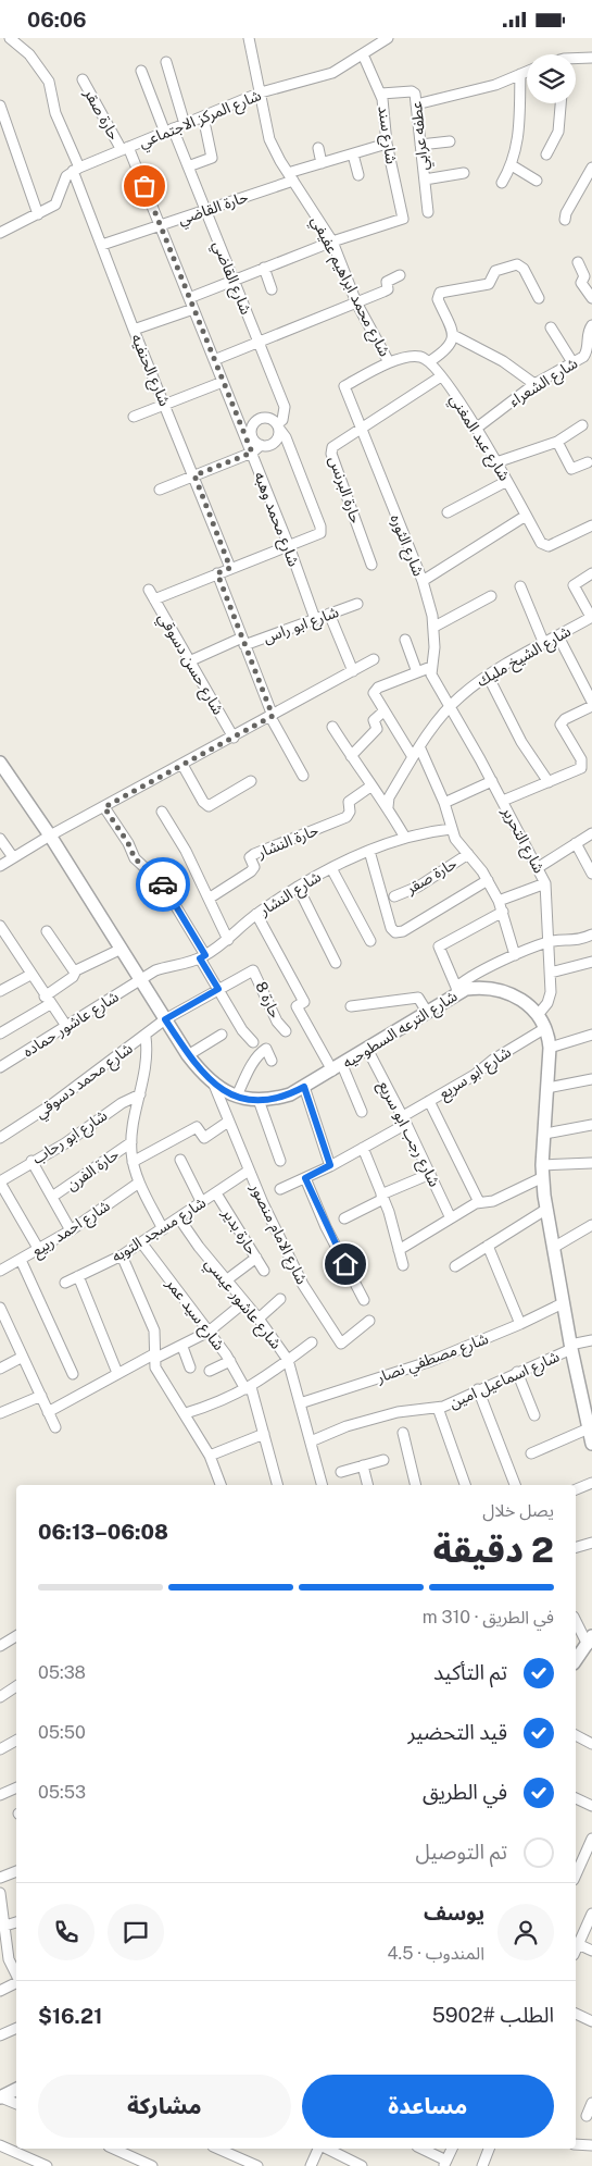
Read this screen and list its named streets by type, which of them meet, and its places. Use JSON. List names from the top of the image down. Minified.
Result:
{"streets":{"street":["حارة صقر","شارع المركز الاجتماعي","شارع سند","عطفه عرابي","حارة القاضي","شارع القاضي","شارع محمد ابراهيم عفيفي","شارع الحنفيه","شارع الشعراء","شارع عبد المغني","حارة البرنس","شارع محمد وهبه","شارع الثوره","شارع ابو راس","شارع الشيخ مليك","شارع حسن دسوقي","شارع التحرير","حارة النشار","شارع النشار","حارة 8","شارع عاشور حماده","شارع الترعه السطوحيه","شارع ابو سريع","شارع محمد دسوقي","شارع رجب ابو سريع","شارع ابو رحاب","حارة الفرن","شارع احمد ربيع","شارع مسجد التوبه","حارة بدير","شارع الامام منصور","شارع عاشور عيسي","شارع سيد عمر","شارع مصطفي نصار","شارع اسماعيل امين"]},"crossings":[["حارة صقر","شارع المركز الاجتماعي"],["حارة صقر","شارع محمد وهبه"],["شارع المركز الاجتماعي","شارع سند"],["شارع المركز الاجتماعي","شارع القاضي"],["شارع المركز الاجتماعي","شارع محمد ابراهيم عفيفي"],["شارع المركز الاجتماعي","شارع الحنفيه"],["شارع المركز الاجتماعي","شارع محمد وهبه"],["شارع سند","عطفه عرابي"],["شارع سند","حارة القاضي"],["شارع سند","شارع محمد ابراهيم عفيفي"],["حارة القاضي","شارع القاضي"],["حارة القاضي","شارع محمد ابراهيم عفيفي"],["حارة القاضي","شارع الحنفيه"],["حارة القاضي","شارع محمد وهبه"],["شارع محمد ابراهيم عفيفي","شارع الثوره"],["شارع الشعراء","شارع عبد المغني"],["حارة البرنس","شارع الثوره"],["شارع محمد وهبه","شارع ابو راس"],["شارع الثوره","شارع الشيخ مليك"],["شارع الثوره","شارع التحرير"],["شارع ابو راس","شارع حسن دسوقي"],["شارع الشيخ مليك","شارع التحرير"],["شارع التحرير","شارع الترعه السطوحيه"],["شارع النشار","شارع عاشور حماده"],["شارع النشار","شارع الترعه السطوحيه"],["حارة 8","شارع الترعه السطوحيه"],["حارة 8","شارع محمد دسوقي"],["شارع عاشور حماده","شارع الترعه السطوحيه"],["شارع الترعه السطوحيه","شارع ابو سريع"],["شارع الترعه السطوحيه","شارع محمد دسوقي"],["شارع الترعه السطوحيه","شارع رجب ابو سريع"],["شارع الترعه السطوحيه","شارع الامام منصور"],["شارع الترعه السطوحيه","شارع مصطفي نصار"],["شارع الترعه السطوحيه","شارع اسماعيل امين"],["شارع ابو سريع","شارع رجب ابو سريع"],["شارع مسجد التوبه","حارة بدير"],["شارع مسجد التوبه","شارع الامام منصور"],["شارع مسجد التوبه","شارع عاشور عيسي"],["شارع مسجد التوبه","شارع سيد عمر"],["شارع عاشور عيسي","شارع مصطفي نصار"],["شارع عاشور عيسي","شارع اسماعيل امين"]],"page":{"status":"06:06","heading":["2 دقيقة","يصل خلال","06:08–06:13"],"panel":["يوسف","المندوب · 4.5","الطلب #5902","$16.21"],"bar":"في الطريق · 310 m","list":[["تم التأكيد","05:38"],["قيد التحضير","05:50"],["في الطريق","05:53"],"تم التوصيل"],"buttons":["مساعدة","مشاركة"]}}
